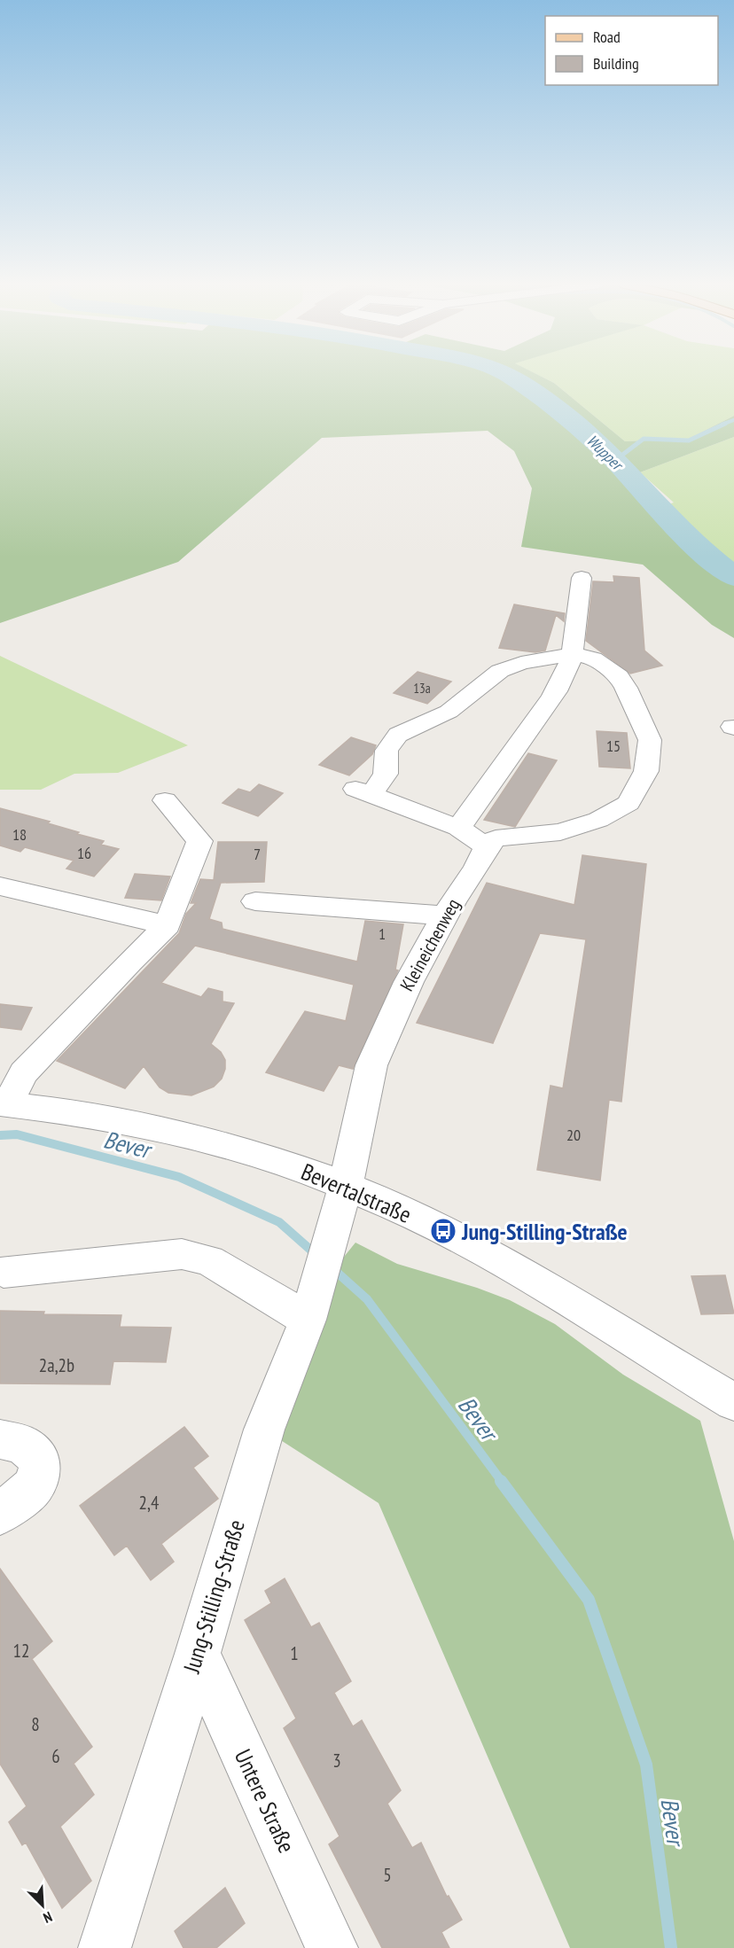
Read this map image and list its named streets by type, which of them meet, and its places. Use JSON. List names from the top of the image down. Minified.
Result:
{"streets":{"street":["Kleineichenweg","Bevertalstraße","Jung-Stilling-Straße","Untere Straße"]},"crossings":[["Kleineichenweg","Bevertalstraße"],["Kleineichenweg","Jung-Stilling-Straße"],["Bevertalstraße","Jung-Stilling-Straße"],["Jung-Stilling-Straße","Untere Straße"]],"water":["Wupper","Bever"],"places":{"bus stop":["Jung-Stilling-Straße"]},"house_numbers":["13a","15","18","16","7","1","20","2a,2b","2,4","12","1","8","6","3","5"],"legend":["Road","Building"],"north":"bottom right"}
